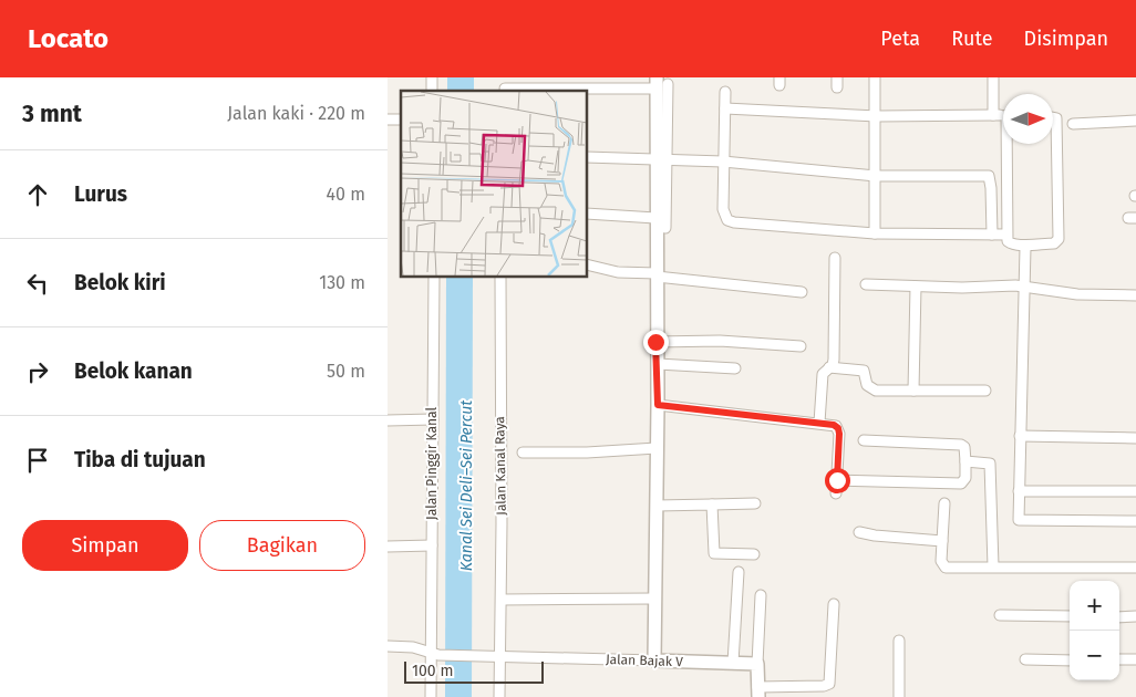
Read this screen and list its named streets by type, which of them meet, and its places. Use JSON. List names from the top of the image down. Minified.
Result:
{"streets":{"street":["Jalan Pinggir Kanal","Jalan Kanal Raya","Jalan Bajak V"]},"crossings":[["Jalan Pinggir Kanal","Jalan Bajak V"],["Jalan Kanal Raya","Jalan Bajak V"]],"water":["Kanal Sei Deli–Sei Percut"],"scale_bar":"100 m","north":"right","page":{"header":"Locato","nav":["Peta","Rute","Disimpan"],"heading":["3 mnt","Jalan kaki · 220 m"],"list":[["Lurus","40 m"],["Belok kiri","130 m"],["Belok kanan","50 m"],"Tiba di tujuan"],"buttons":["Simpan","Bagikan"],"map_buttons":["+","−"],"scale":"100 m"}}
